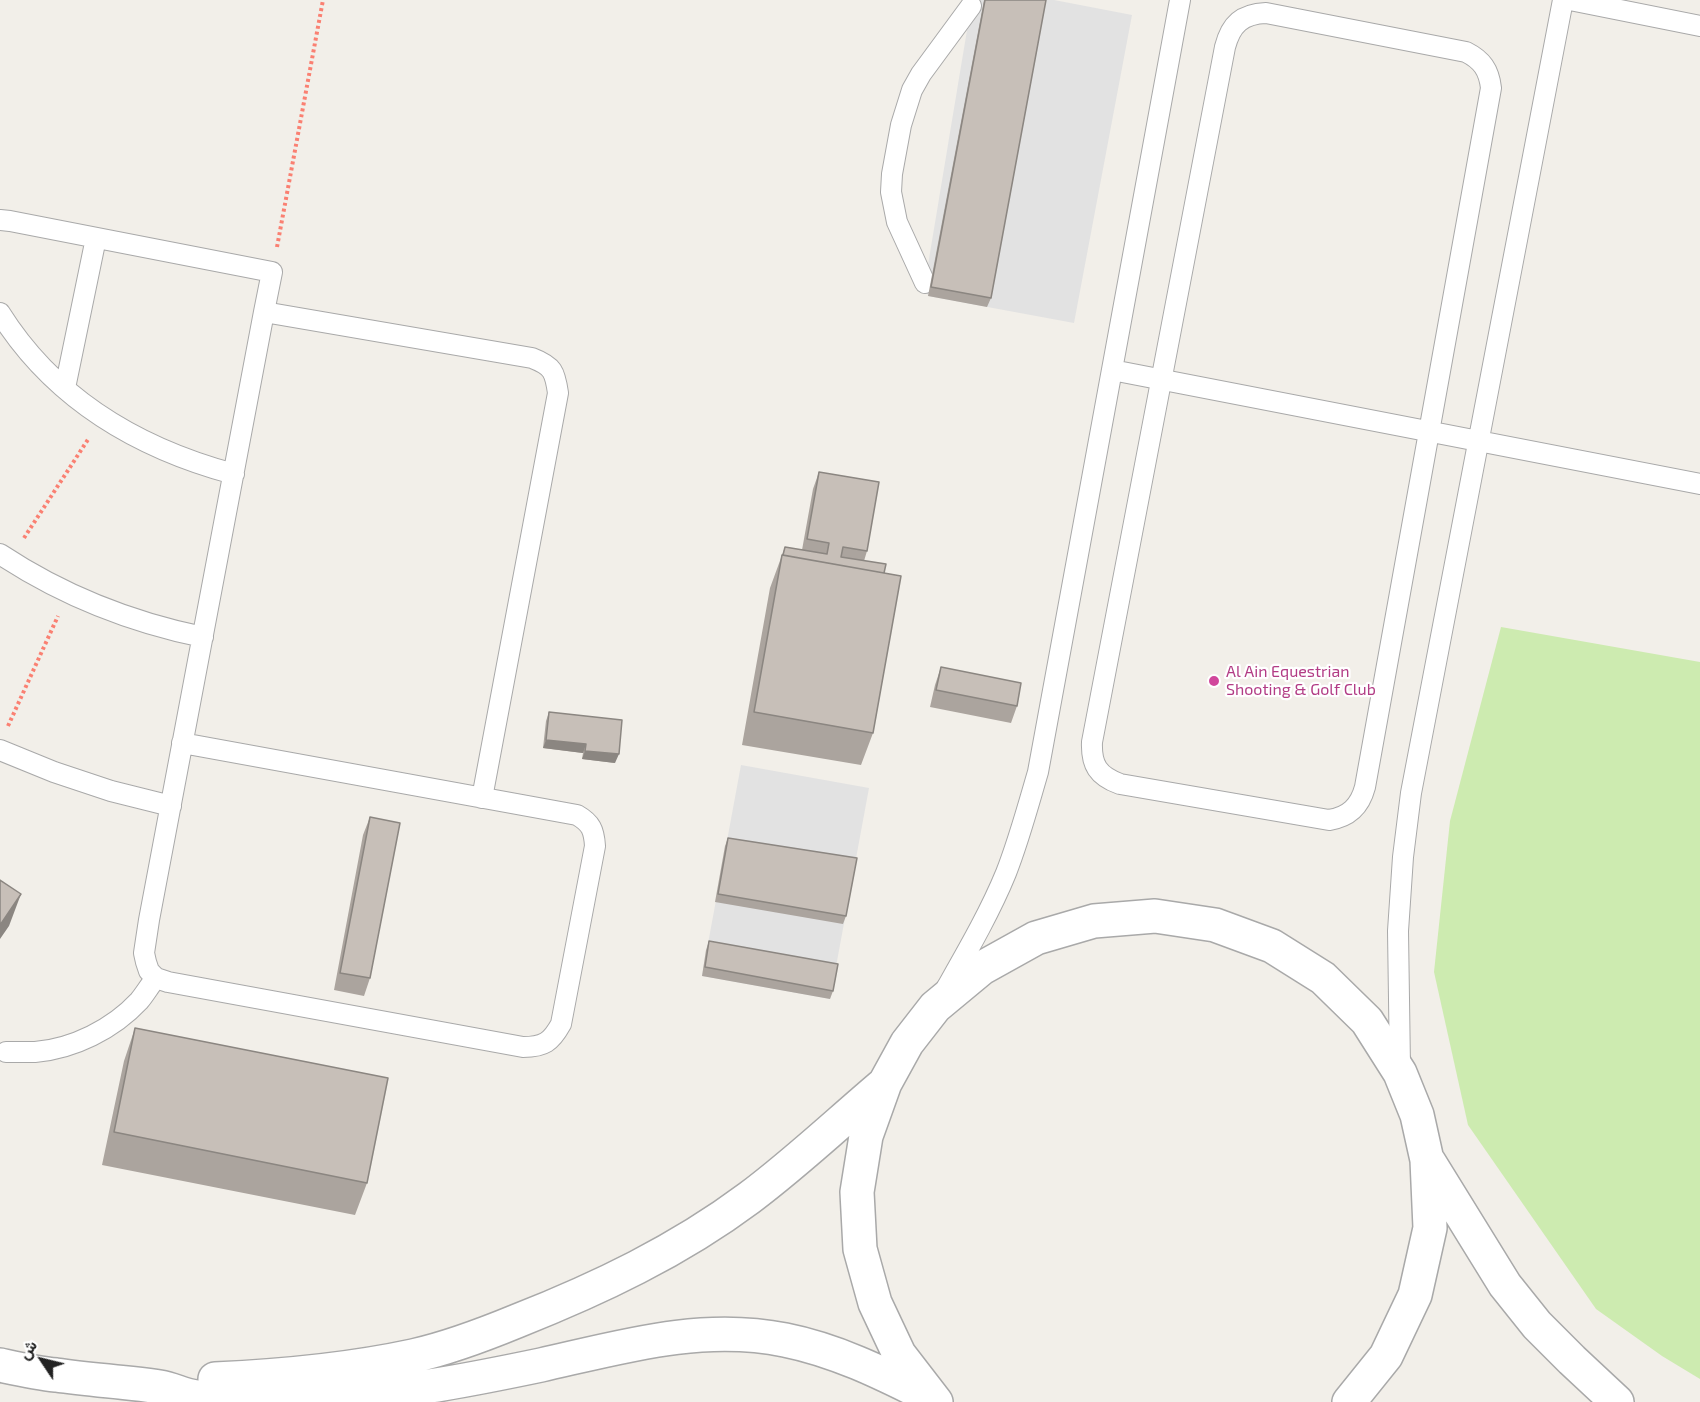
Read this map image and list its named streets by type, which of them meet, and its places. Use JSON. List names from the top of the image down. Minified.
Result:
{"places":["Al Ain Equestrian Shooting & Golf Club"],"north":"top left"}
